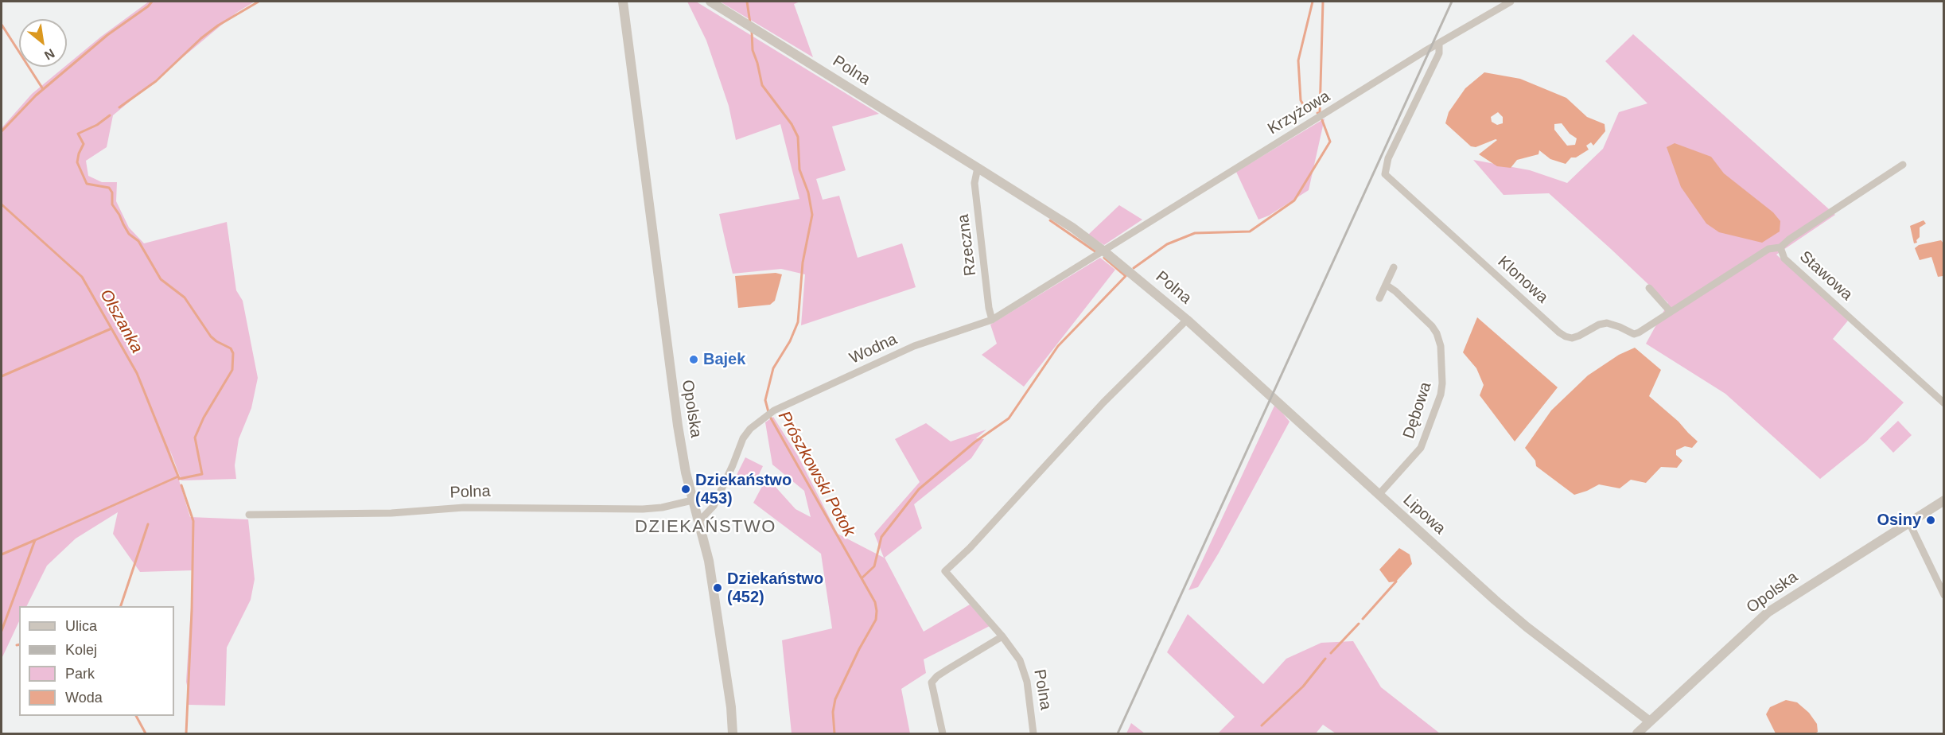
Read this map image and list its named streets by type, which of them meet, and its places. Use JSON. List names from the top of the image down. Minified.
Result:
{"streets":{"street":["Polna","Krzyżowa","Rzeczna","Stawowa","Klonowa","Wodna","Opolska","Dębowa","Lipowa"]},"crossings":[["Polna","Krzyżowa"],["Polna","Rzeczna"],["Polna","Wodna"],["Polna","Opolska"],["Polna","Lipowa"],["Krzyżowa","Klonowa"],["Krzyżowa","Wodna"],["Rzeczna","Wodna"],["Stawowa","Klonowa"],["Wodna","Opolska"],["Opolska","Lipowa"],["Dębowa","Lipowa"]],"districts":["DZIEKAŃSTWO"],"water":["Olszanka","Prószkowski Potok"],"places":["Bajek","Dziekaństwo (453)","Osiny","Dziekaństwo (452)"],"legend":["Ulica","Kolej","Park","Woda"],"north":"bottom right"}
